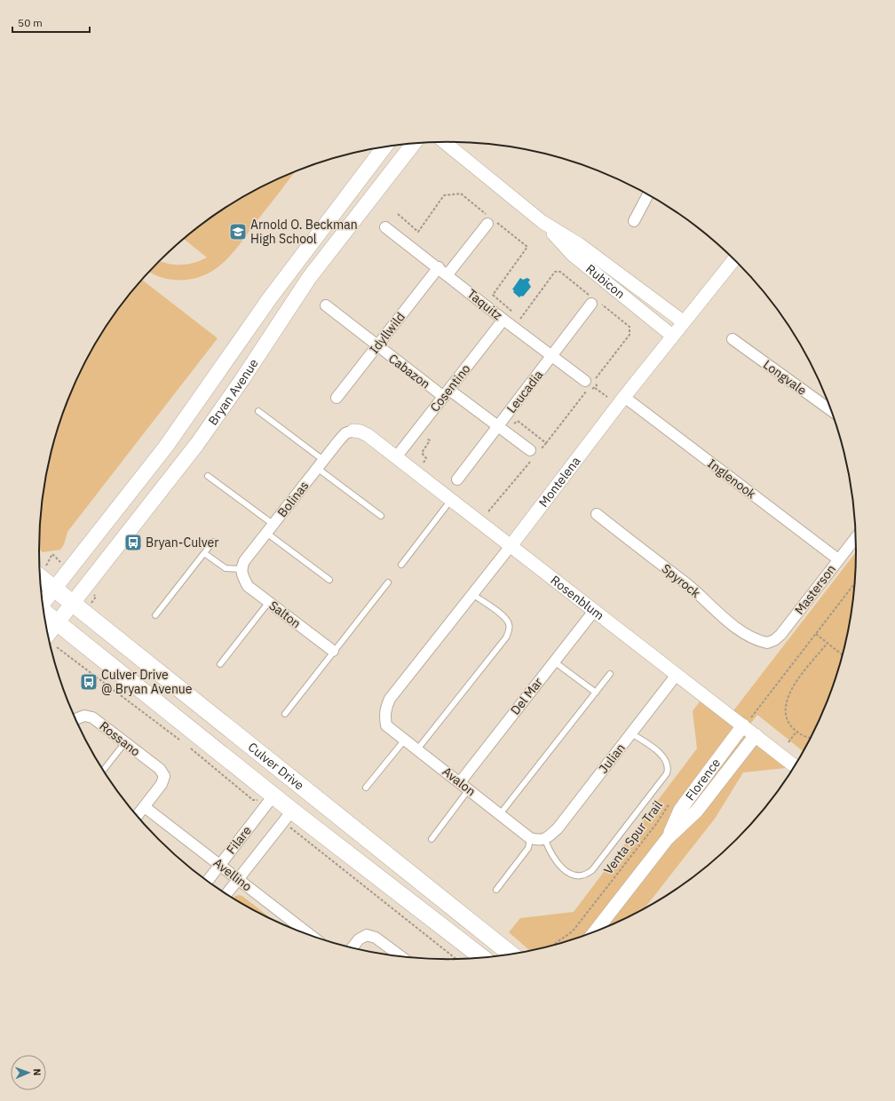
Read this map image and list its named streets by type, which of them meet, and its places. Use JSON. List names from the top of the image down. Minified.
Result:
{"streets":{"main road":["Bryan Avenue","Culver Drive"],"street":["Rubicon","Taquitz","Idyllwild","Cabazon","Longvale","Cosentino","Leucadia","Inglenook","Montelena","Bolinas","Spyrock","Masterson","Rosenblum","Salton","Del Mar","Rossano","Julian","Florence","Avalon","Filare","Avellino"],"path":["Venta Spur Trail"]},"crossings":[["Rubicon","Montelena"],["Taquitz","Idyllwild"],["Taquitz","Cosentino"],["Taquitz","Leucadia"],["Idyllwild","Cabazon"],["Cabazon","Cosentino"],["Cabazon","Leucadia"],["Cosentino","Rosenblum"],["Bryan Avenue","Culver Drive"],["Inglenook","Montelena"],["Inglenook","Masterson"],["Montelena","Rosenblum"],["Montelena","Avalon"],["Bolinas","Rosenblum"],["Bolinas","Salton"],["Spyrock","Masterson"],["Rosenblum","Del Mar"],["Rosenblum","Julian"],["Rosenblum","Florence"],["Del Mar","Avalon"],["Rossano","Avellino"],["Culver Drive","Filare"],["Filare","Avellino"]],"places":{"school or university":["Arnold O. Beckman High School"],"bus stop":["Bryan-Culver","Culver Drive @ Bryan Avenue"]},"scale_bar":"50 m","north":"right"}
